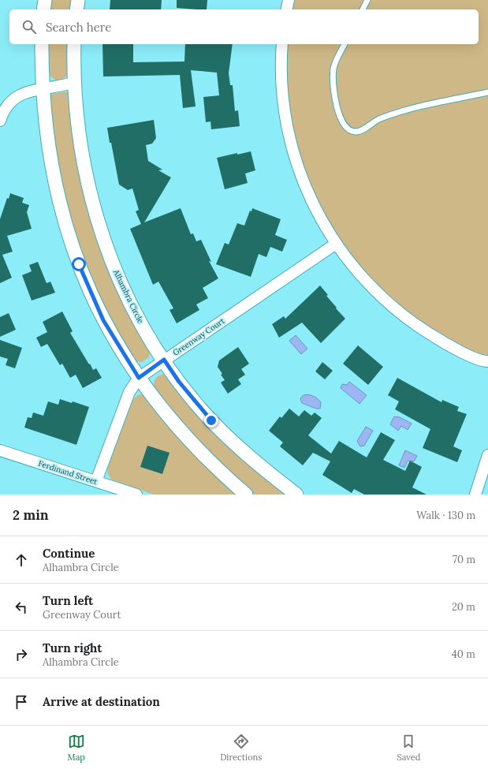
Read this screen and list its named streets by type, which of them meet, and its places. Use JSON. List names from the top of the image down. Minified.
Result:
{"streets":{"street":["Alhambra Circle","Greenway Court","Ferdinand Street"]},"crossings":[["Alhambra Circle","Greenway Court"],["Greenway Court","Ferdinand Street"]],"page":{"search":"Search here","heading":["2 min","Walk · 130 m"],"list":[["Continue","Alhambra Circle","70 m"],["Turn left","Greenway Court","20 m"],["Turn right","Alhambra Circle","40 m"],"Arrive at destination"],"nav":["Map","Directions","Saved"]}}
